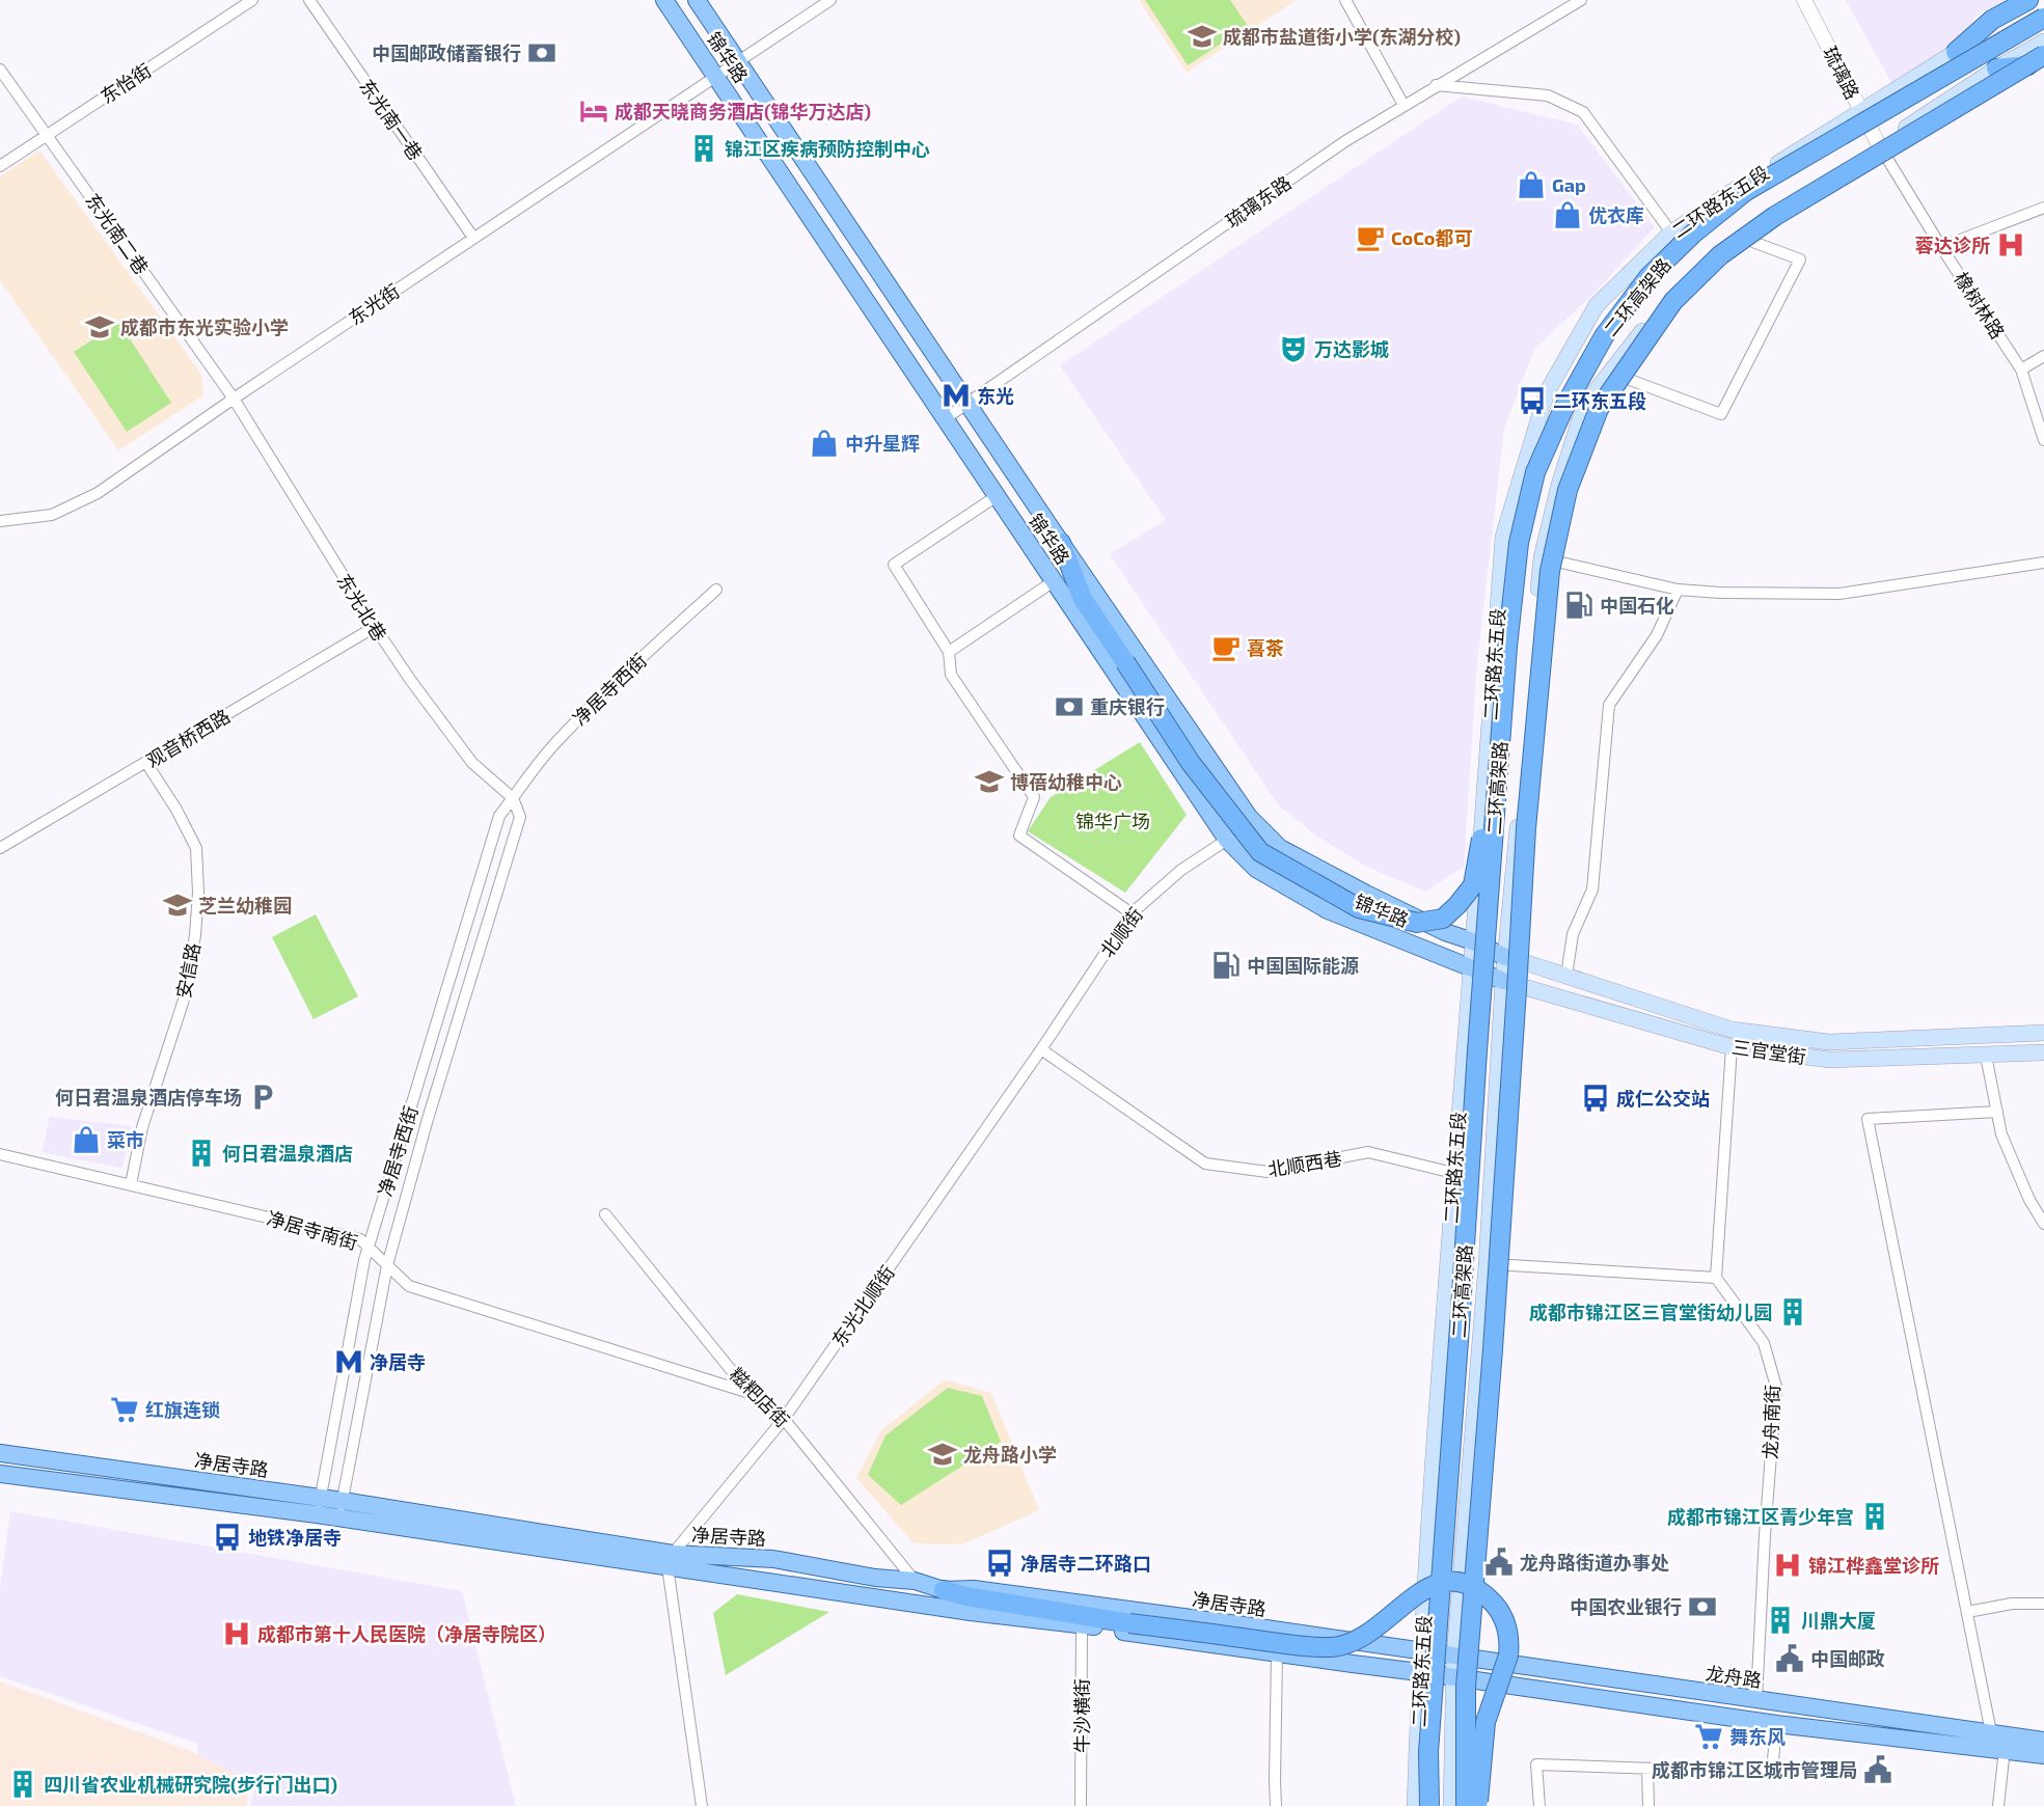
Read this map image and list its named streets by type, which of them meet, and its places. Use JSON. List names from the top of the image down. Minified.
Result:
{"streets":{"highway":["二环高架路"],"main road":["锦华路","二环路东五段","三官堂街","净居寺路","龙舟路"],"street":["琉璃路","东怡街","东光南一巷","琉璃东路","东光南二巷","东光街","橡树林路","东光北巷","净居寺西街","观音桥西路","北顺街","安信路","北顺西巷","净居寺南街","东光北顺街","糍粑店街","龙舟南街","牛沙横街"]},"crossings":[["锦华路","琉璃东路"],["锦华路","二环路东五段"],["锦华路","东光街"],["锦华路","北顺街"],["锦华路","三官堂街"],["琉璃路","二环路东五段"],["琉璃路","橡树林路"],["东怡街","东光南二巷"],["东光南一巷","东光街"],["二环路东五段","橡树林路"],["二环路东五段","三官堂街"],["二环路东五段","北顺西巷"],["二环路东五段","净居寺路"],["二环路东五段","龙舟路"],["东光南二巷","东光街"],["东光南二巷","东光北巷"],["东光街","东光北巷"],["东光北巷","净居寺西街"],["东光北巷","观音桥西路"],["净居寺西街","净居寺南街"],["净居寺西街","净居寺路"],["观音桥西路","安信路"],["北顺街","北顺西巷"],["北顺街","东光北顺街"],["安信路","净居寺南街"],["北顺西巷","东光北顺街"],["净居寺南街","糍粑店街"],["东光北顺街","糍粑店街"],["东光北顺街","净居寺路"],["糍粑店街","净居寺路"],["龙舟南街","龙舟路"],["净居寺路","龙舟路"],["净居寺路","牛沙横街"]],"parks":["锦华广场"],"places":{"school or university":["成都市盐道街小学(东湖分校)","成都市东光实验小学","博蓓幼稚中心","芝兰幼稚园","龙舟路小学"],"bank":["中国邮政储蓄银行","重庆银行","中国农业银行"],"hotel":["成都天晓商务酒店(锦华万达店)"],"building":["锦江区疾病预防控制中心","何日君温泉酒店","成都市锦江区三官堂街幼儿园","成都市锦江区青少年宫","川鼎大厦","四川省农业机械研究院(步行门出口)"],"shop":["Gap","优衣库","中升星辉","菜市"],"cafe":["CoCo都可","喜茶"],"hospital":["蓉达诊所","锦江桦鑫堂诊所","成都市第十人民医院（净居寺院区）"],"theatre":["万达影城"],"metro station":["东光","净居寺"],"bus stop":["二环东五段","成仁公交站","地铁净居寺","净居寺二环路口"],"fuel station":["中国石化","中国国际能源"],"parking":["何日君温泉酒店停车场"],"supermarket":["红旗连锁","舞东风"],"public building":["龙舟路街道办事处","中国邮政","成都市锦江区城市管理局"]}}
